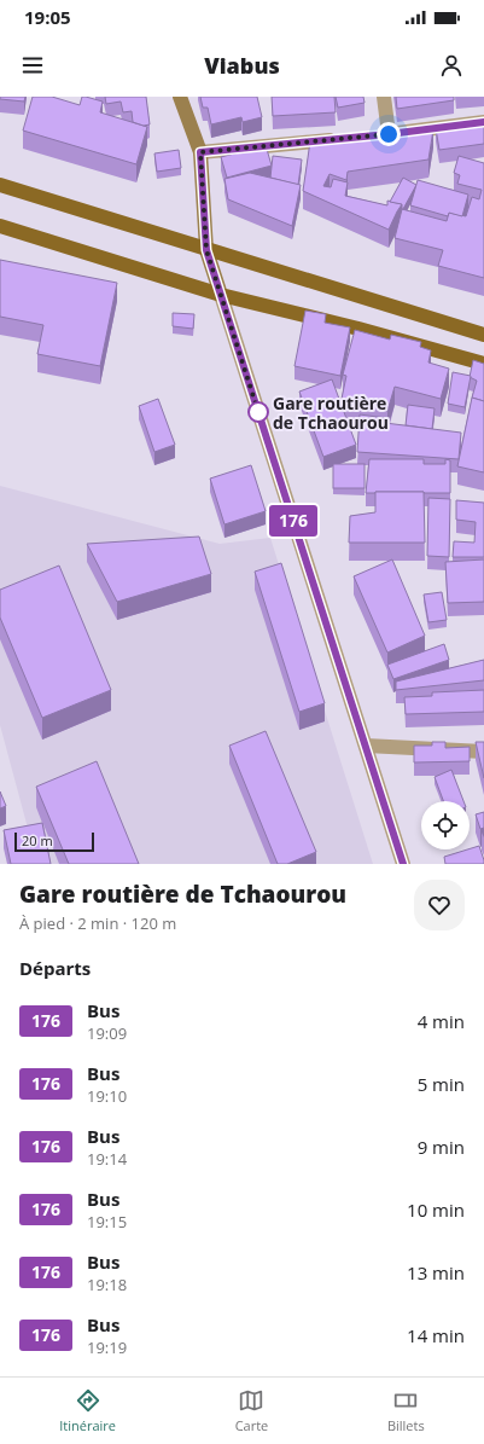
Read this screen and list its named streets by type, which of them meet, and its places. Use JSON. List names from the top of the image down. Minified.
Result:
{"places":["Gare routière de Tchaourou"],"lines":["bus line 176"],"scale_bar":"20 m","page":{"status":"19:05","header":"Viabus","on_map":"176","scale":"20 m","heading":[["Gare routière de Tchaourou","À pied · 2 min · 120 m"],"Départs"],"list":[{"mark":"176","name":"Bus","note":"19:09","value":"4 min"},{"mark":"176","name":"Bus","note":"19:10","value":"5 min"},{"mark":"176","name":"Bus","note":"19:14","value":"9 min"},{"mark":"176","name":"Bus","note":"19:15","value":"10 min"},{"mark":"176","name":"Bus","note":"19:18","value":"13 min"},{"mark":"176","name":"Bus","note":"19:19","value":"14 min"}],"tabs":["Itinéraire","Carte","Billets"]}}
